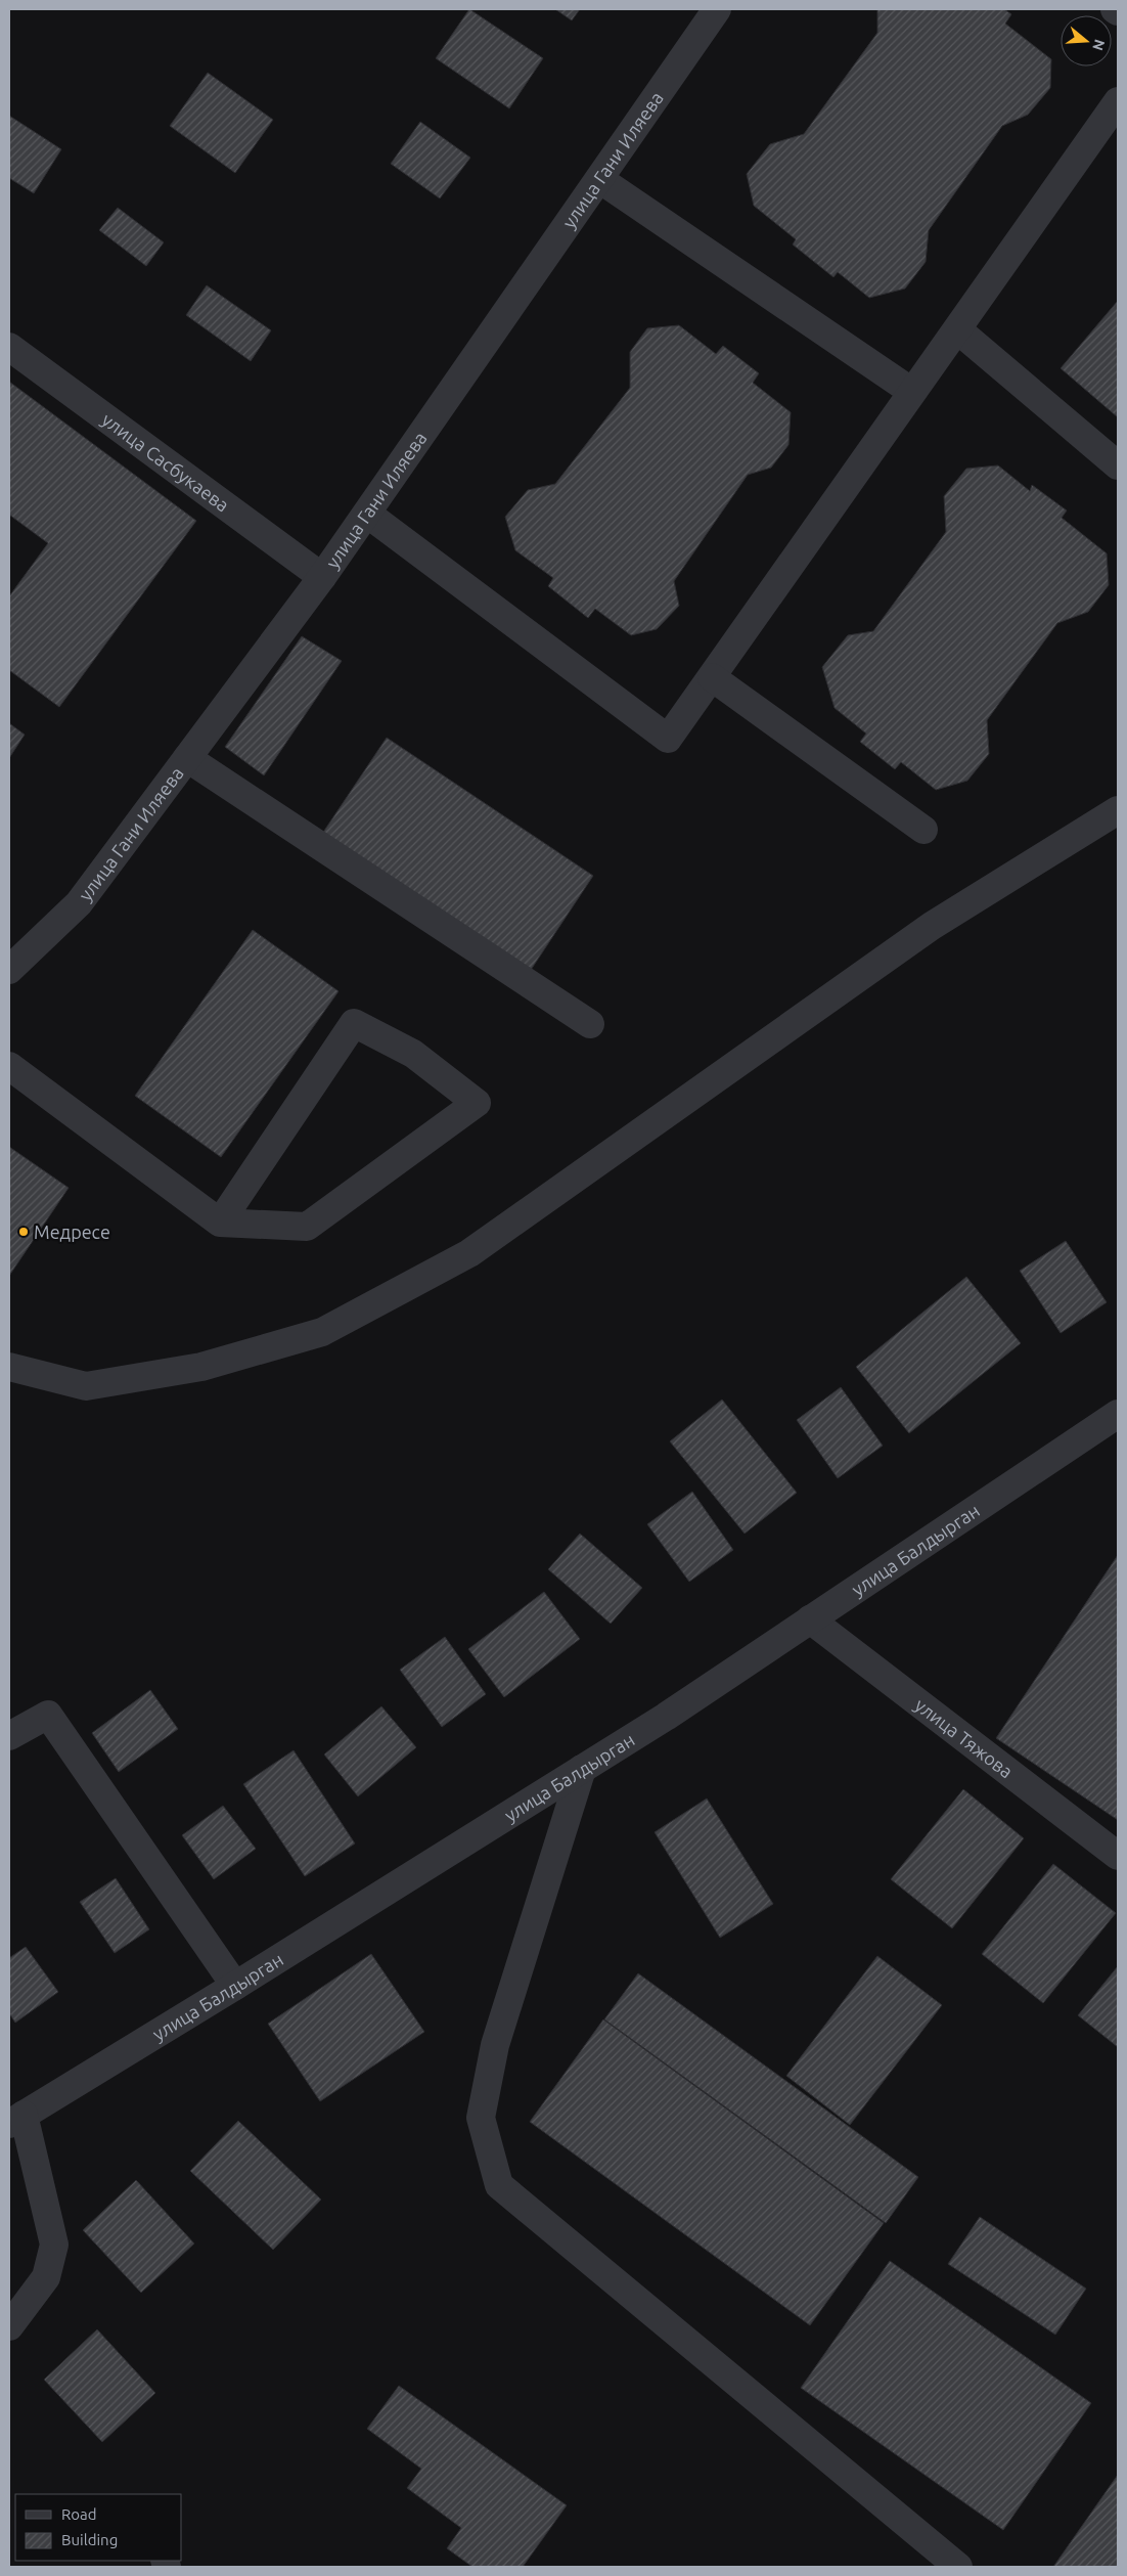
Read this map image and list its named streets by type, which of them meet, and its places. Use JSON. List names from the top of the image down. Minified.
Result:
{"streets":{"street":["улица Гани Иляева","улица Сасбукаева","улица Балдырган","улица Тяжова"]},"crossings":[["улица Гани Иляева","улица Сасбукаева"],["улица Балдырган","улица Тяжова"]],"places":["Медресе"],"legend":["Road","Building"],"north":"right"}
